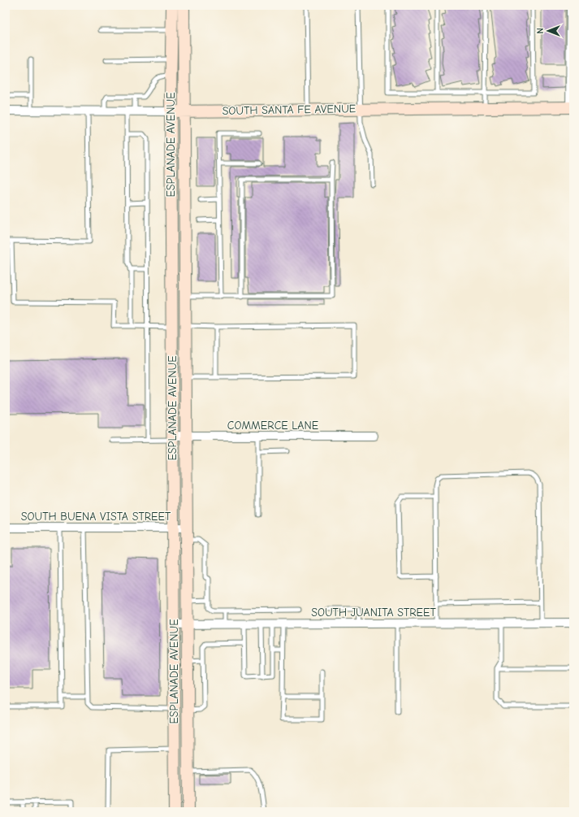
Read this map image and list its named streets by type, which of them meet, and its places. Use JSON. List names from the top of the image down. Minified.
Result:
{"streets":{"main road":["SOUTH SANTA FE AVENUE","ESPLANADE AVENUE"],"street":["COMMERCE LANE","SOUTH BUENA VISTA STREET","SOUTH JUANITA STREET"]},"crossings":[["SOUTH SANTA FE AVENUE","ESPLANADE AVENUE"],["ESPLANADE AVENUE","COMMERCE LANE"],["ESPLANADE AVENUE","SOUTH BUENA VISTA STREET"],["ESPLANADE AVENUE","SOUTH JUANITA STREET"]],"north":"left"}
